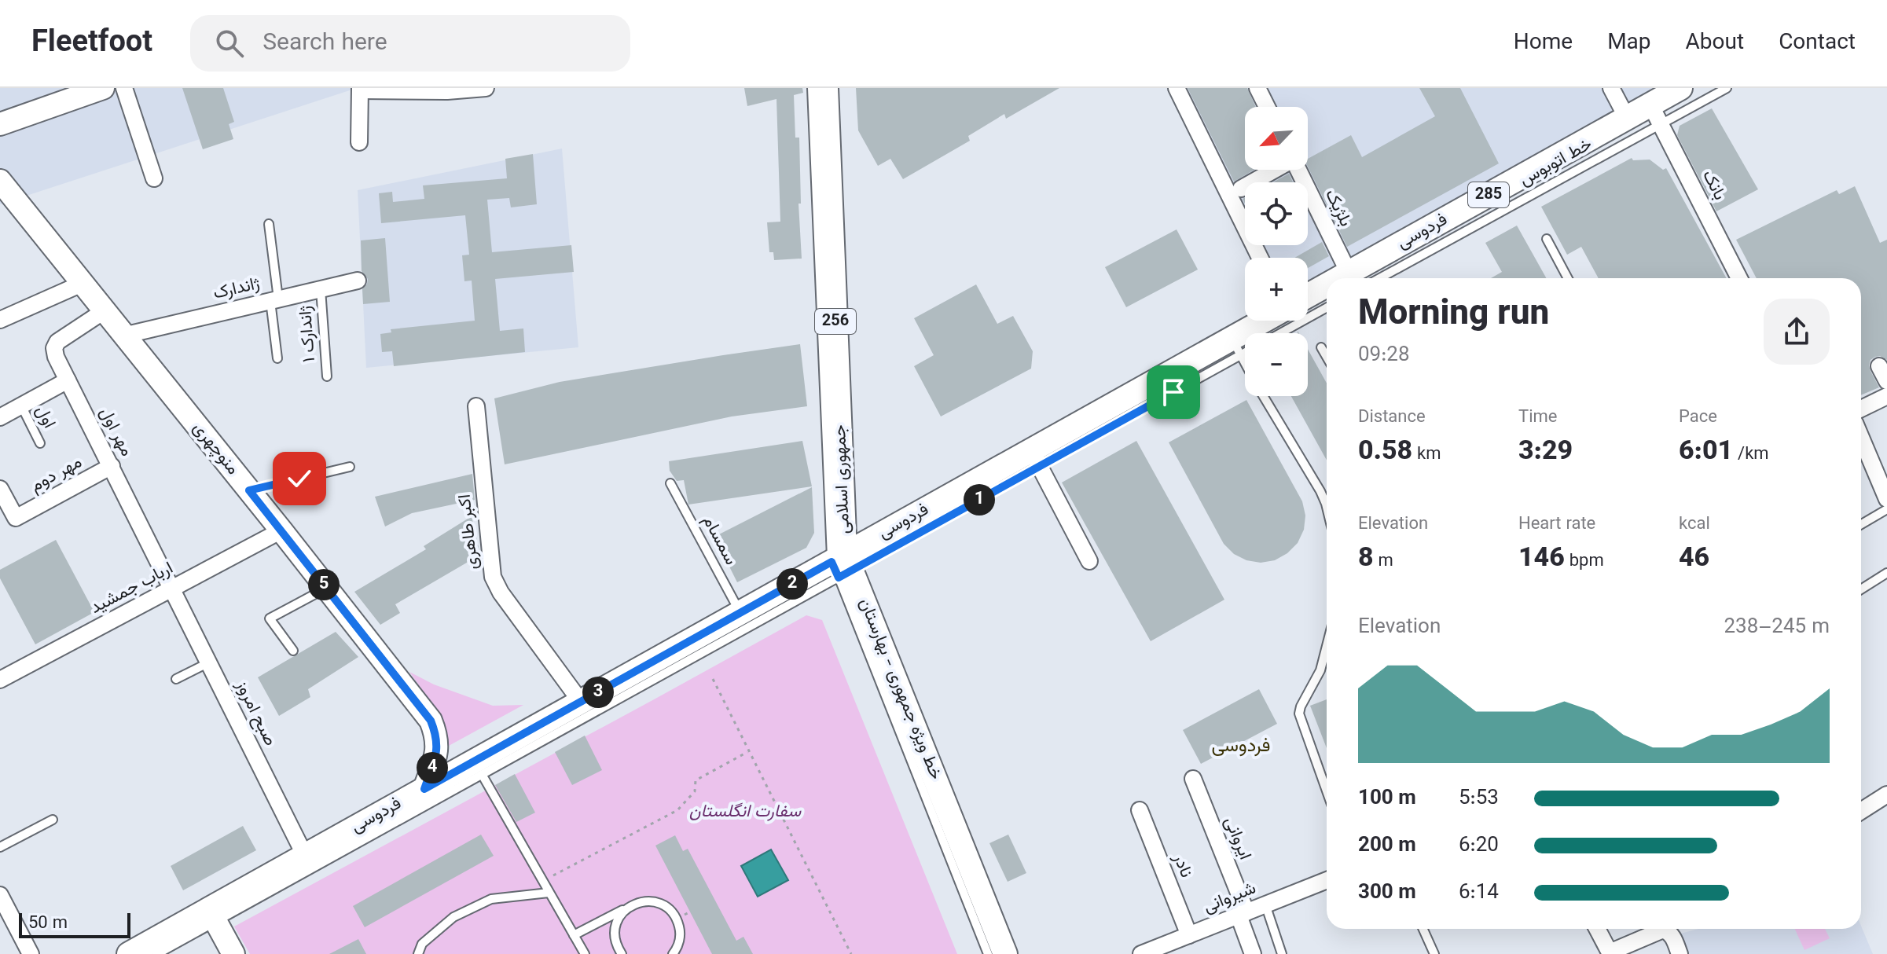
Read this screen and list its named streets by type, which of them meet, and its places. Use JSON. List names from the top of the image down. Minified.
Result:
{"streets":{"main road":["285","فردوسی","256","جمهوری اسلامی"],"street":["بانک","بلژیک","ژاندارک","مهر اول","منوچهری","مهر دوم","اکبر طاهری","ارباب جمشید","صبح امروز","ایروانی","نادر","شیروانی"],"lane":["خط اتوبوس","ژاندارک ۱","اول","سمسام","خط ویژه جمهوری - بهارستان"]},"crossings":[["خط اتوبوس","بانک"],["خط اتوبوس","فردوسی"],["بانک","فردوسی"],["فردوسی","منوچهری"],["فردوسی","جمهوری اسلامی"],["فردوسی","اکبر طاهری"],["فردوسی","سمسام"],["فردوسی","خط ویژه جمهوری - بهارستان"],["فردوسی","صبح امروز"],["ژاندارک","ژاندارک ۱"],["ژاندارک","منوچهری"],["مهر اول","منوچهری"],["مهر اول","مهر دوم"],["مهر اول","ارباب جمشید"],["مهر اول","صبح امروز"],["منوچهری","ارباب جمشید"],["جمهوری اسلامی","خط ویژه جمهوری - بهارستان"],["ارباب جمشید","صبح امروز"],["ایروانی","شیروانی"],["نادر","شیروانی"]],"districts":["فردوسی"],"parks":["سفارت انگلستان"],"scale_bar":"50 m","north":"bottom left","page":{"header":"Fleetfoot","search":"Search here","nav":["Home","Map","About","Contact"],"map_buttons":["+","−"],"heading":["Morning run","09:28"],"stats":[["Distance","0.58 km"],["Time","3:29"],["Pace","6:01 /km"],["Elevation","8 m"],["Heart rate","146 bpm"],["kcal","46"]],"pins":["1","2","5","3","4"],"chart":["Elevation","238–245 m"],"list":[{"name":"100 m","note":"5:53"},{"name":"200 m","note":"6:20"},{"name":"300 m","note":"6:14"}],"scale":"50 m"}}
